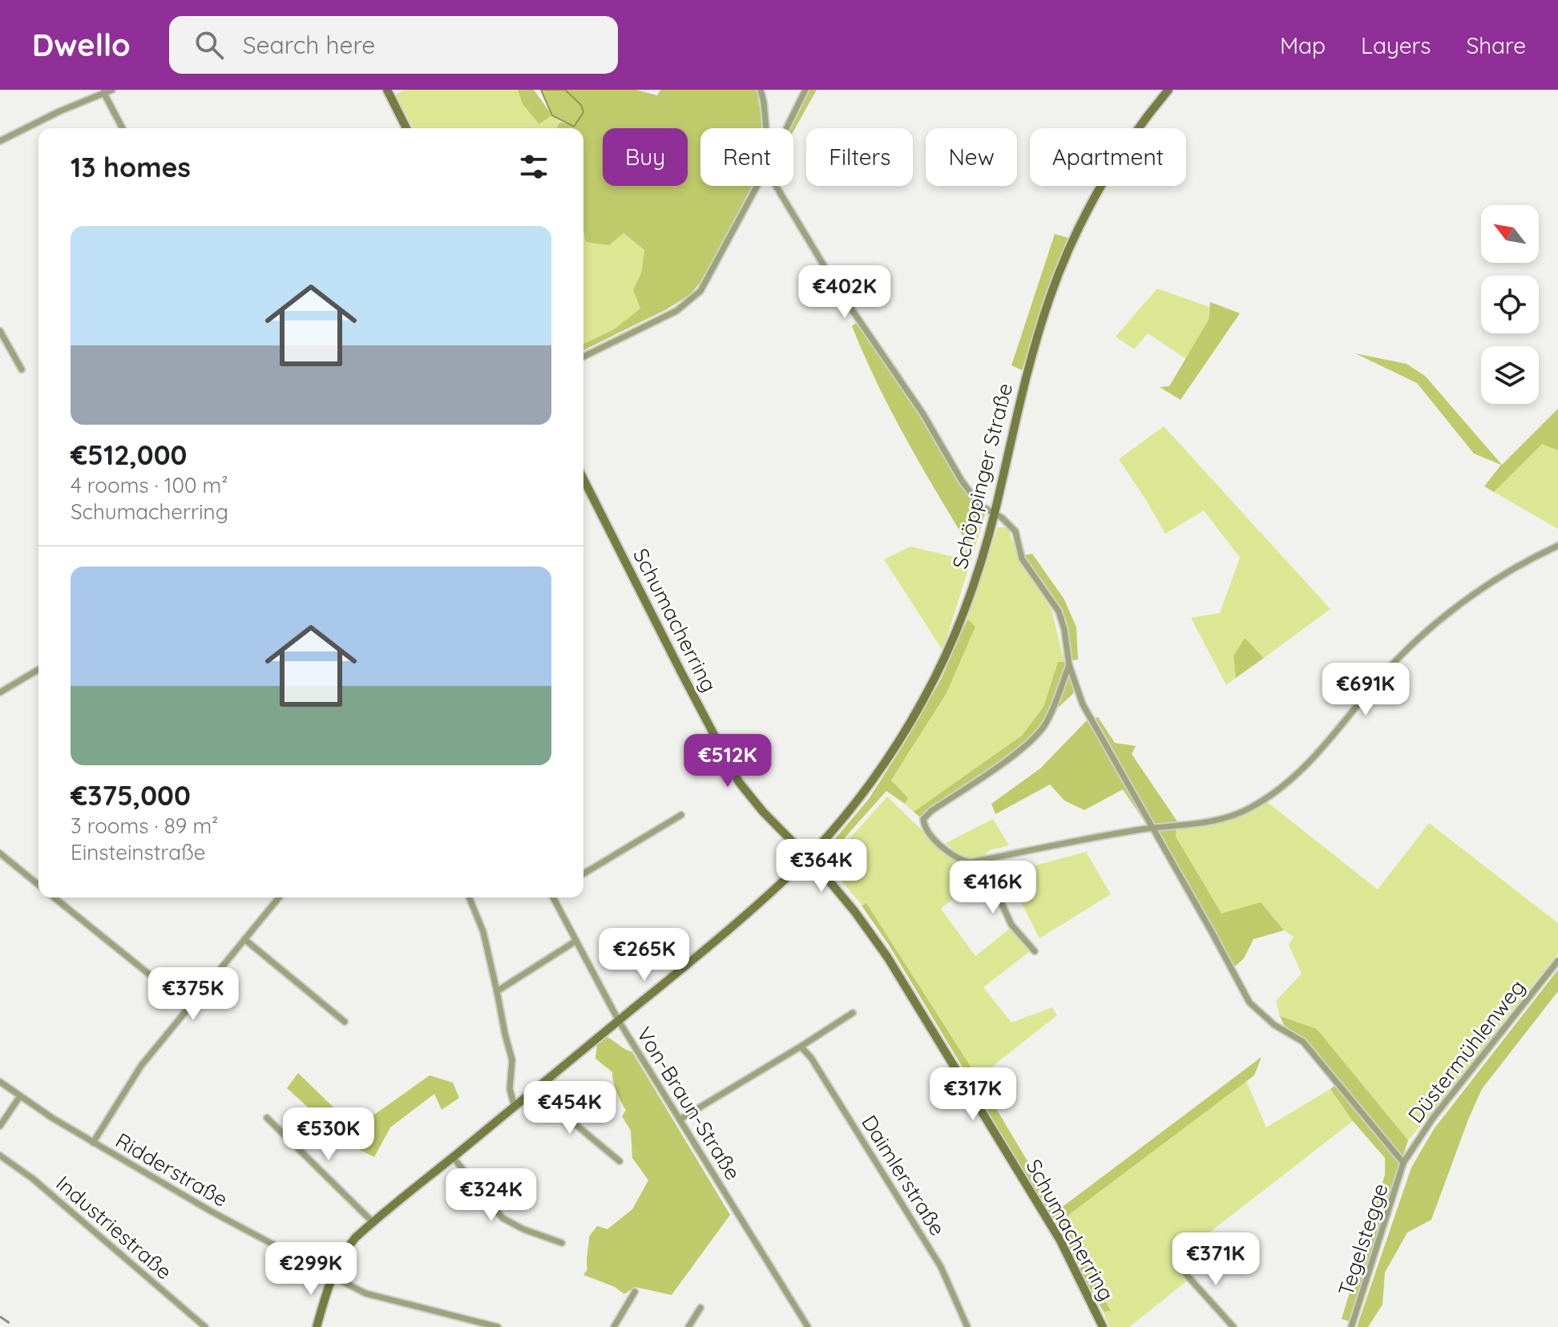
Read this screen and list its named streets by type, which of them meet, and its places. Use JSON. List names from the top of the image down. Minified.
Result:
{"streets":{"main road":["Schöppinger Straße","Schumacherring"],"street":["Düstermühlenweg","Von-Braun-Straße","Ridderstraße","Daimlerstraße","Industriestraße","Tegelstegge"]},"crossings":[["Schöppinger Straße","Schumacherring"],["Schöppinger Straße","Von-Braun-Straße"],["Schöppinger Straße","Ridderstraße"],["Düstermühlenweg","Tegelstegge"]],"north":"top left","page":{"header":"Dwello","search":"Search here","nav":["Map","Layers","Share"],"chip":["Buy","Rent","Filters","New","Apartment"],"heading":"13 homes","list":[{"name":"€512,000","note":"4 rooms · 100 m² · Schumacherring"},{"name":"€375,000","note":"3 rooms · 89 m² · Einsteinstraße"}],"price":["€402K","€691K","€512K","€364K","€416K","€265K","€375K","€317K","€454K","€530K","€324K","€371K","€299K"]}}
